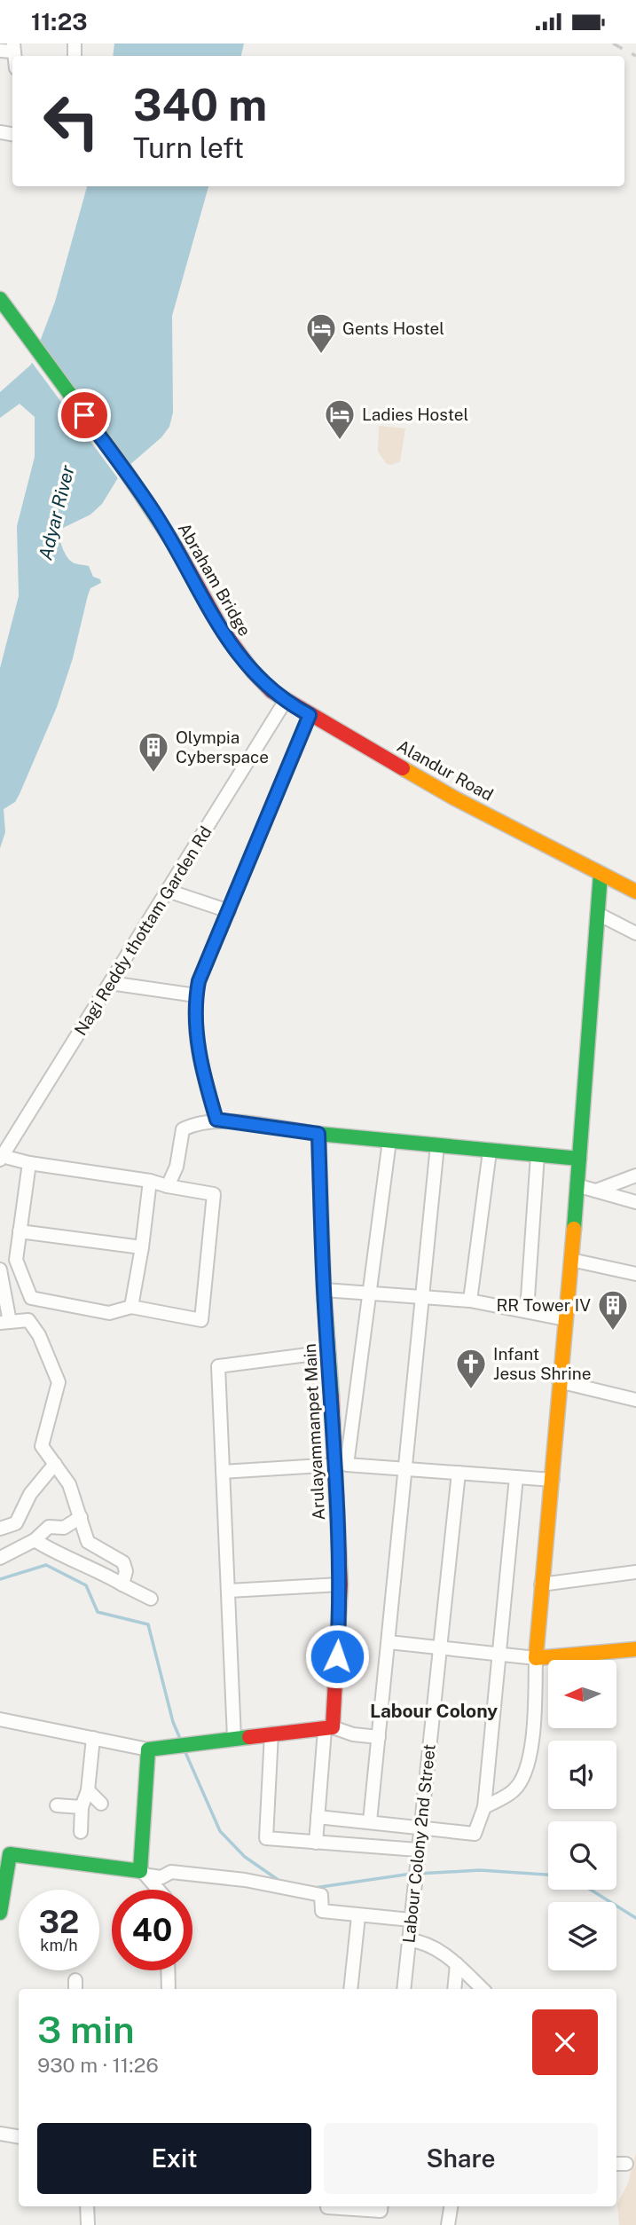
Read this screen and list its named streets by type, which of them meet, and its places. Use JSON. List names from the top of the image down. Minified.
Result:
{"streets":{"street":["Abraham Bridge","Alandur Road","Nagi Reddy thottam Garden Rd","Arulayammanpet Main","Labour Colony 2nd Street"]},"crossings":[["Abraham Bridge","Alandur Road"],["Alandur Road","Nagi Reddy thottam Garden Rd"]],"districts":["Labour Colony"],"water":["Adyar River"],"places":{"hotel":["Gents Hostel","Ladies Hostel"],"building":["Olympia Cyberspace","RR Tower IV"],"church":["Infant Jesus Shrine"]},"north":"left","page":{"status":"11:23","turn":["340 m","Turn left"],"speed":"32 km/h","limit":"40","heading":["3 min","930 m · 11:26"],"buttons":["Exit","Share"]}}
